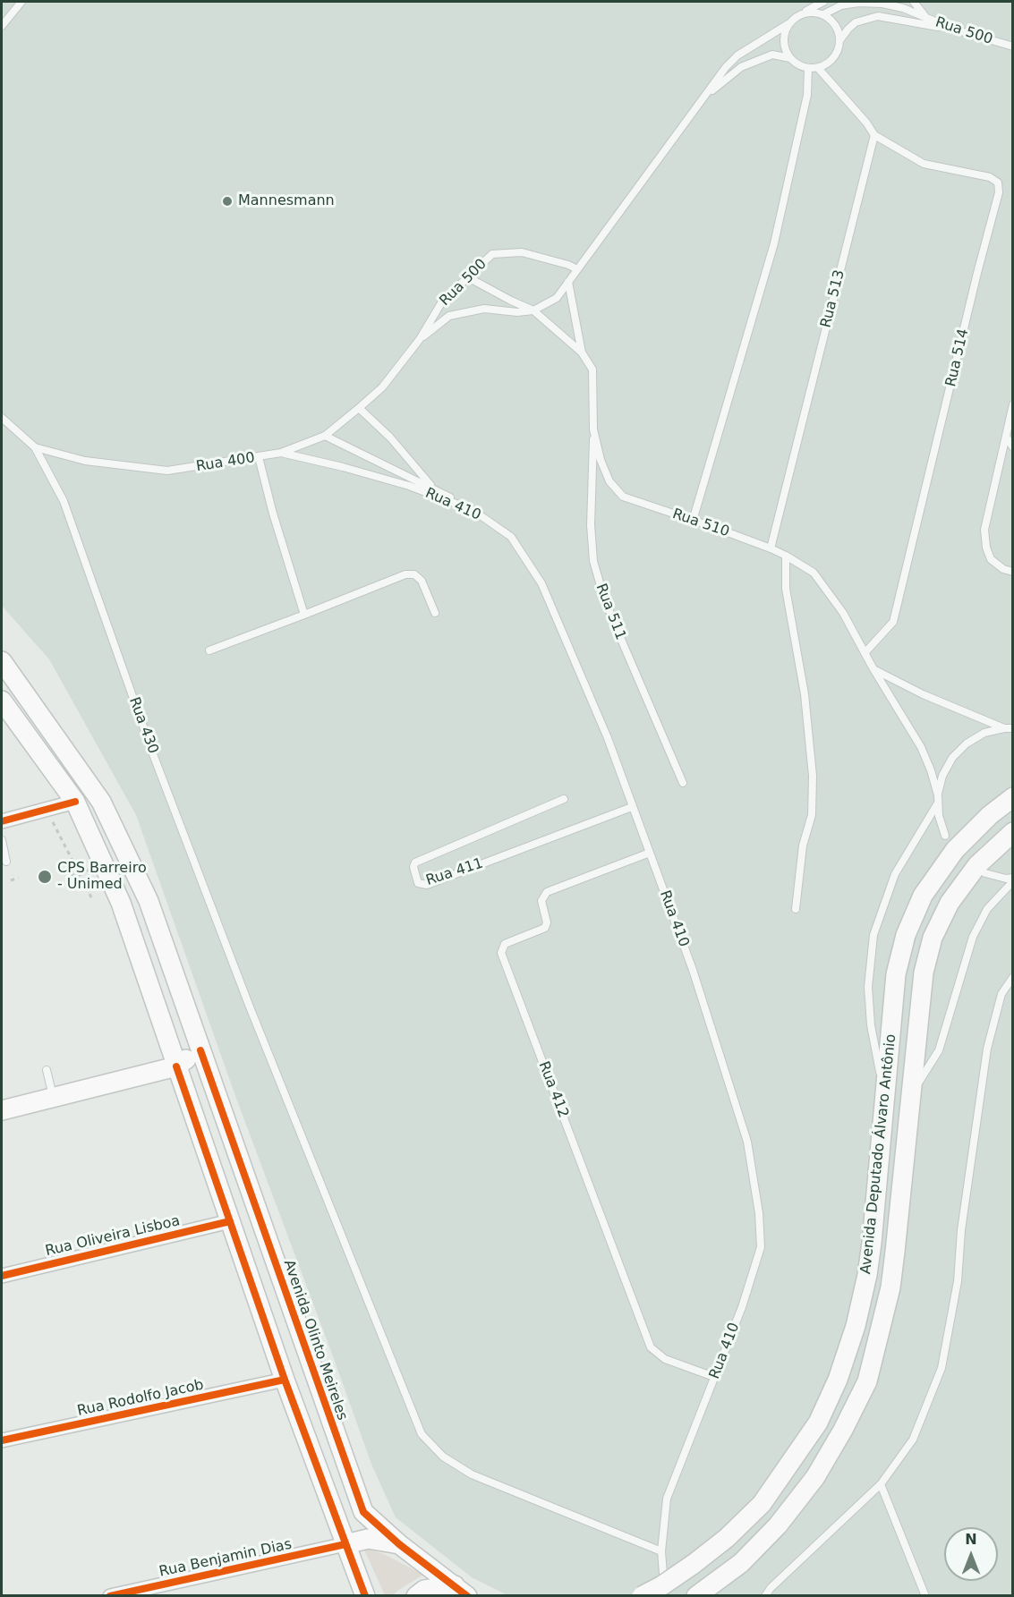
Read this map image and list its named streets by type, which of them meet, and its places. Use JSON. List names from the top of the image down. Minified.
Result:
{"streets":{"main road":["Avenida Deputado Álvaro Antônio","Avenida Olinto Meireles"],"street":["Rua Oliveira Lisboa","Rua Rodolfo Jacob","Rua Benjamin Dias"],"lane":["Rua 500","Rua 513","Rua 514","Rua 400","Rua 410","Rua 510","Rua 511","Rua 430","Rua 411","Rua 412"]},"crossings":[["Rua 500","Rua 400"],["Rua 500","Rua 510"],["Rua 513","Rua 514"],["Rua 513","Rua 510"],["Rua 514","Rua 510"],["Rua 400","Rua 410"],["Rua 400","Rua 430"],["Rua 410","Rua 430"],["Rua 410","Rua 411"],["Rua 410","Rua 412"],["Rua 510","Rua 511"]],"places":["Mannesmann","CPS Barreiro - Unimed"],"north":"top"}
